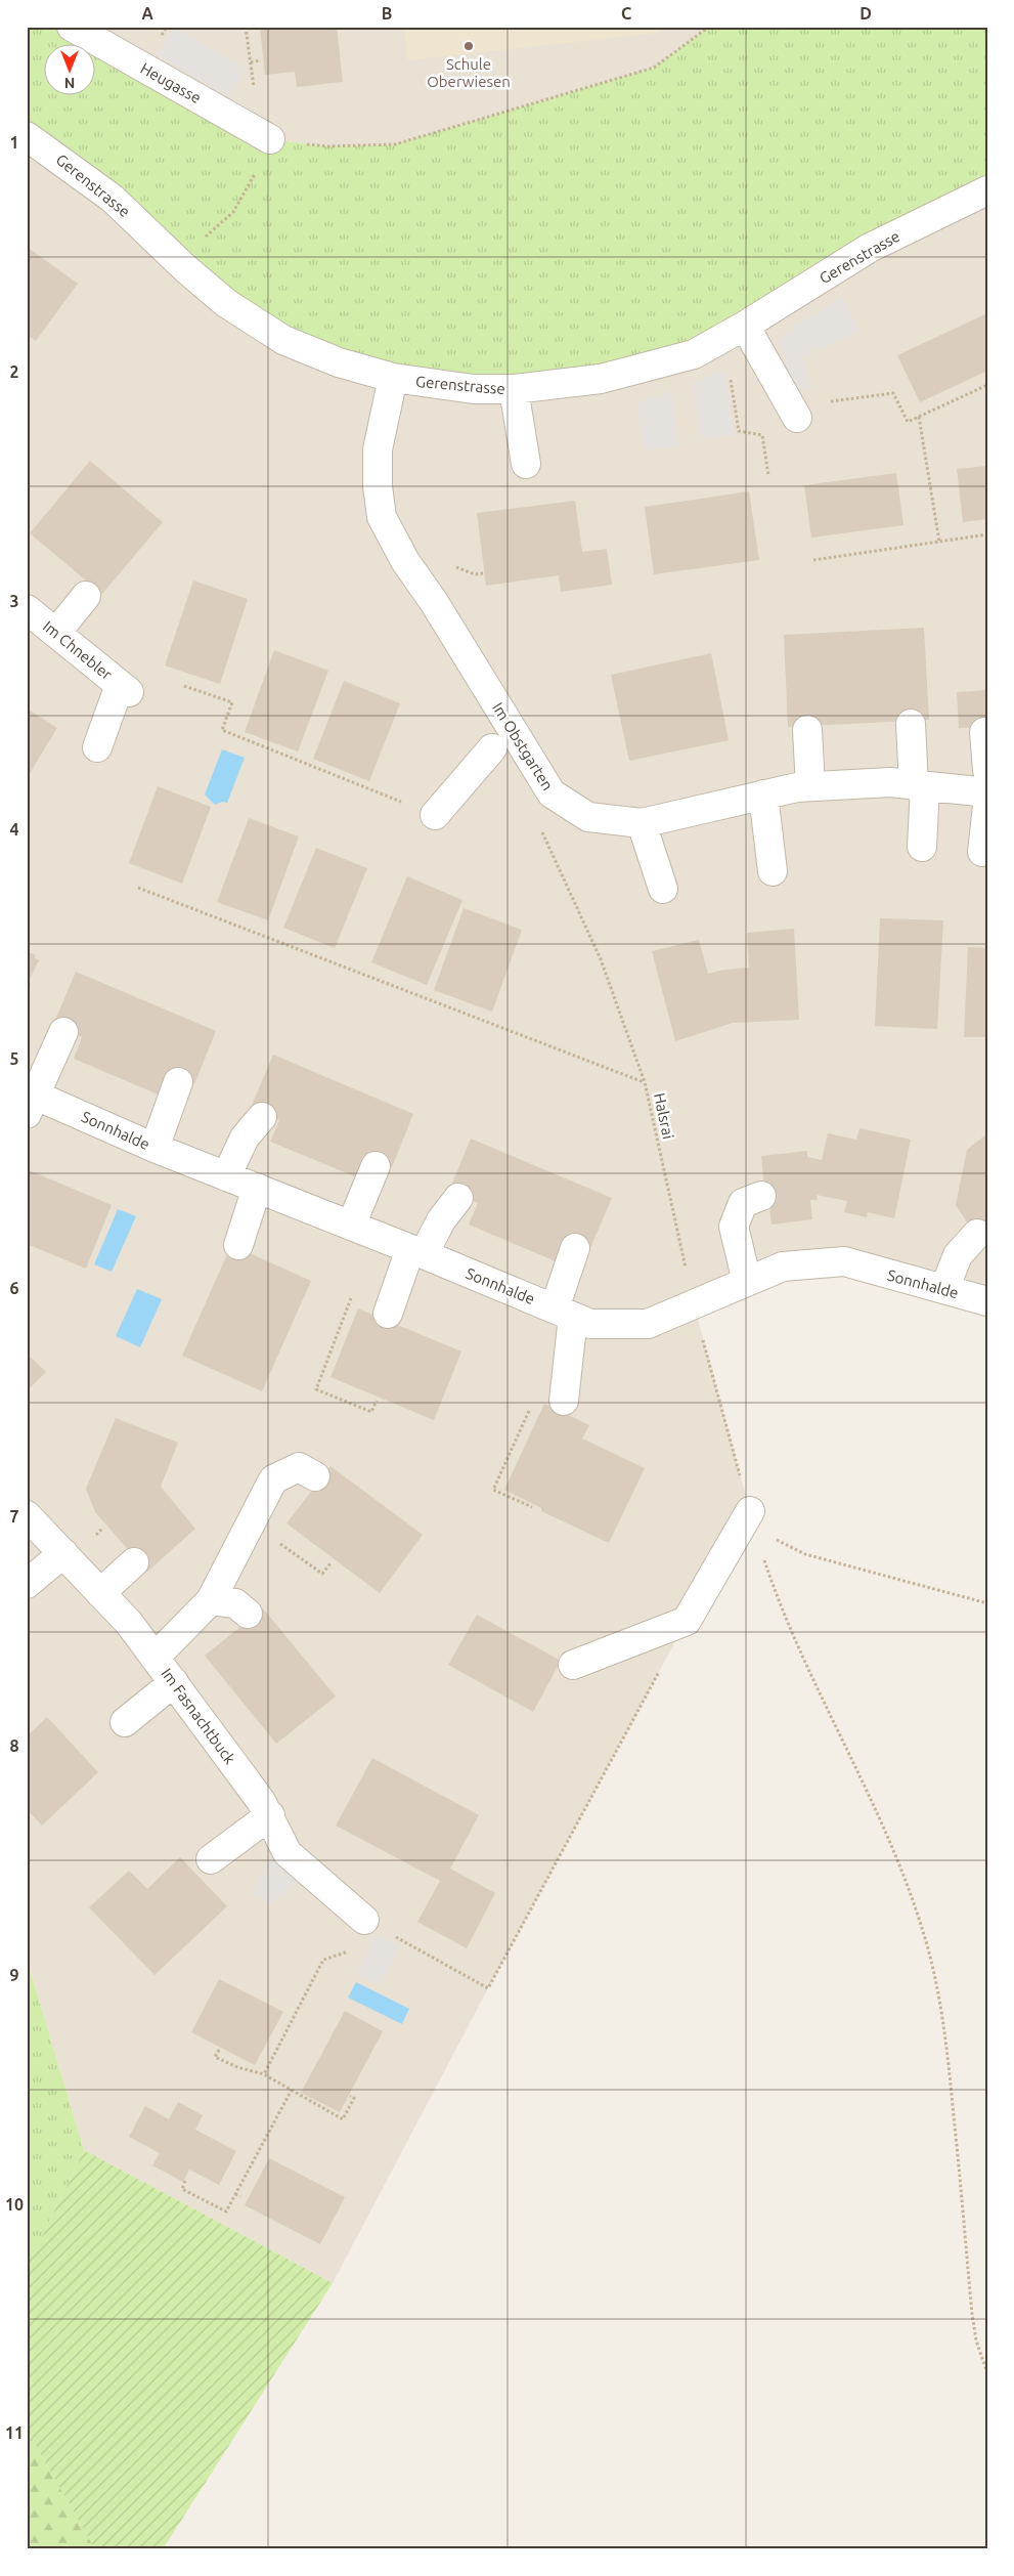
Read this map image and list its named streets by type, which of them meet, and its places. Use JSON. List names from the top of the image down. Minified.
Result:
{"streets":{"street":["Heugasse","Gerenstrasse","Im Chnebler","Im Obstgarten","Sonnhalde","Im Fasnachtbuck"],"path":["Halsrai"]},"crossings":[["Gerenstrasse","Im Obstgarten"],["Halsrai","Sonnhalde"]],"places":["Schule Oberwiesen"],"north":"bottom","grid":{"columns":["A","B","C","D"],"rows":["1","2","3","4","5","6","7","8","9","10","11"]}}
